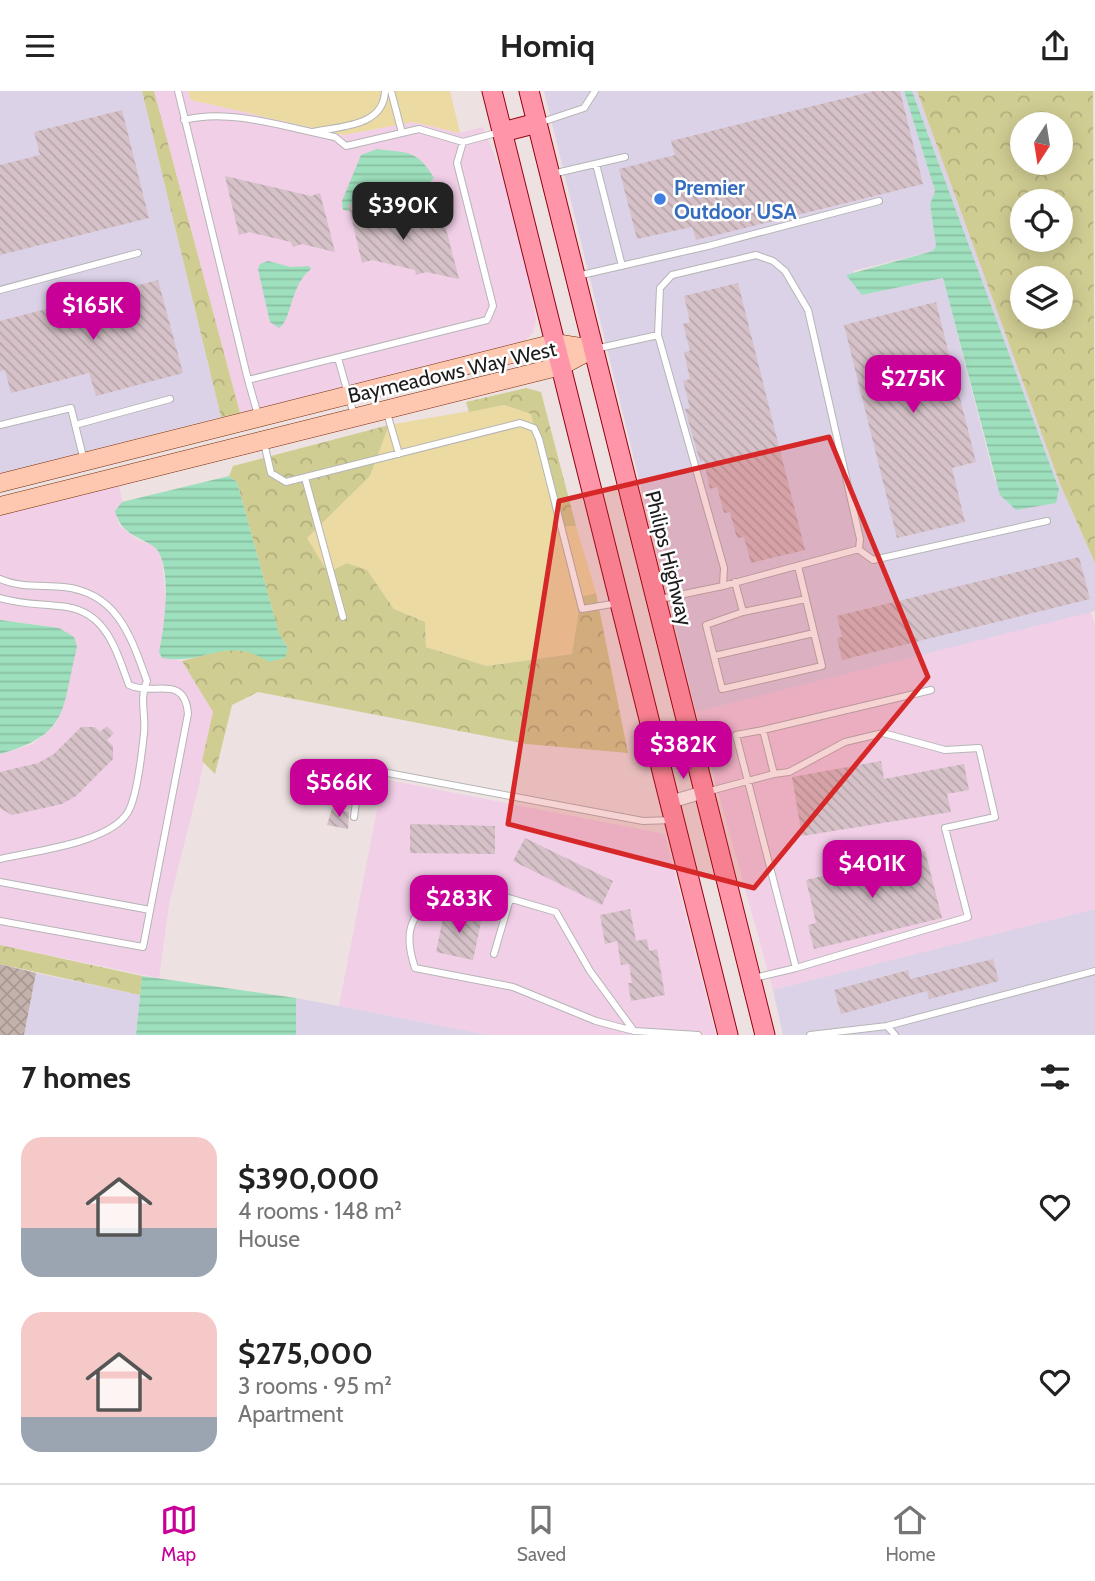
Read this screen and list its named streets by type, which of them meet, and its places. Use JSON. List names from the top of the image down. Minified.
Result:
{"streets":{"main road":["Philips Highway"],"street":["Baymeadows Way West"]},"crossings":[["Baymeadows Way West","Philips Highway"]],"places":["Premier Outdoor USA"],"north":"bottom","page":{"header":"Homiq","price":["$390K","$165K","$275K","$382K","$566K","$401K","$283K"],"heading":"7 homes","list":[{"name":"$390,000","note":"4 rooms · 148 m² · House"},{"name":"$275,000","note":"3 rooms · 95 m² · Apartment"}],"tabs":["Map","Saved","Home"]}}
